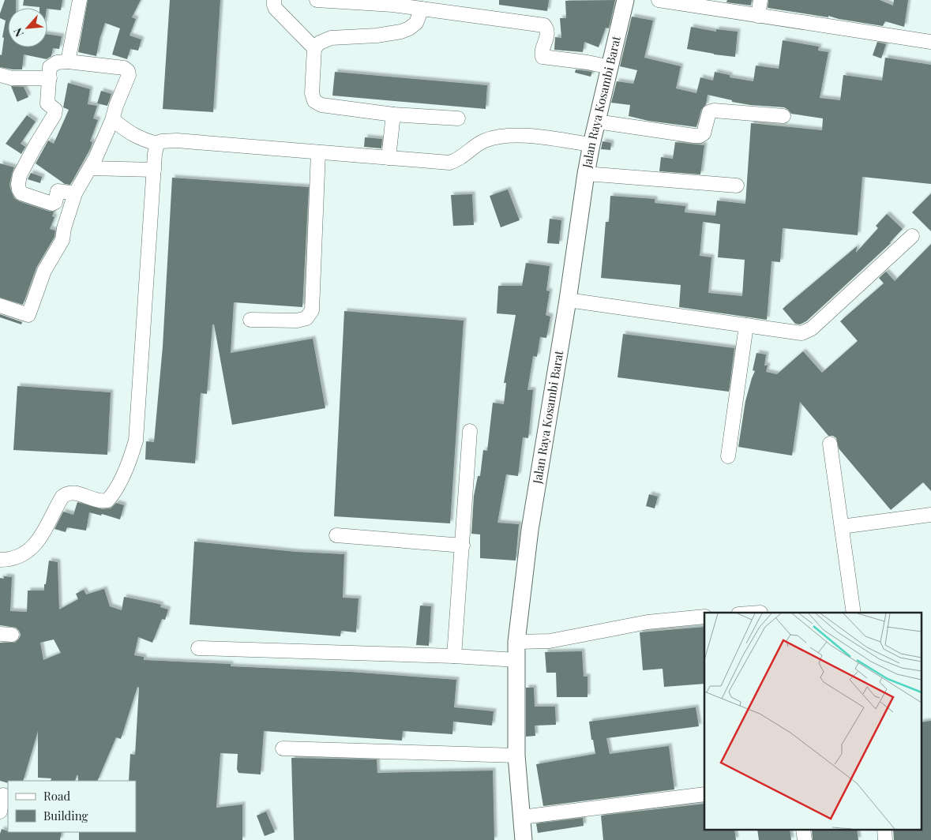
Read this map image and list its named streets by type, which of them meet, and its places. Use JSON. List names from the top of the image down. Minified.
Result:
{"streets":{"main road":["Jalan Raya Kosambi Barat"]},"legend":["Road","Building"],"north":"bottom left"}
